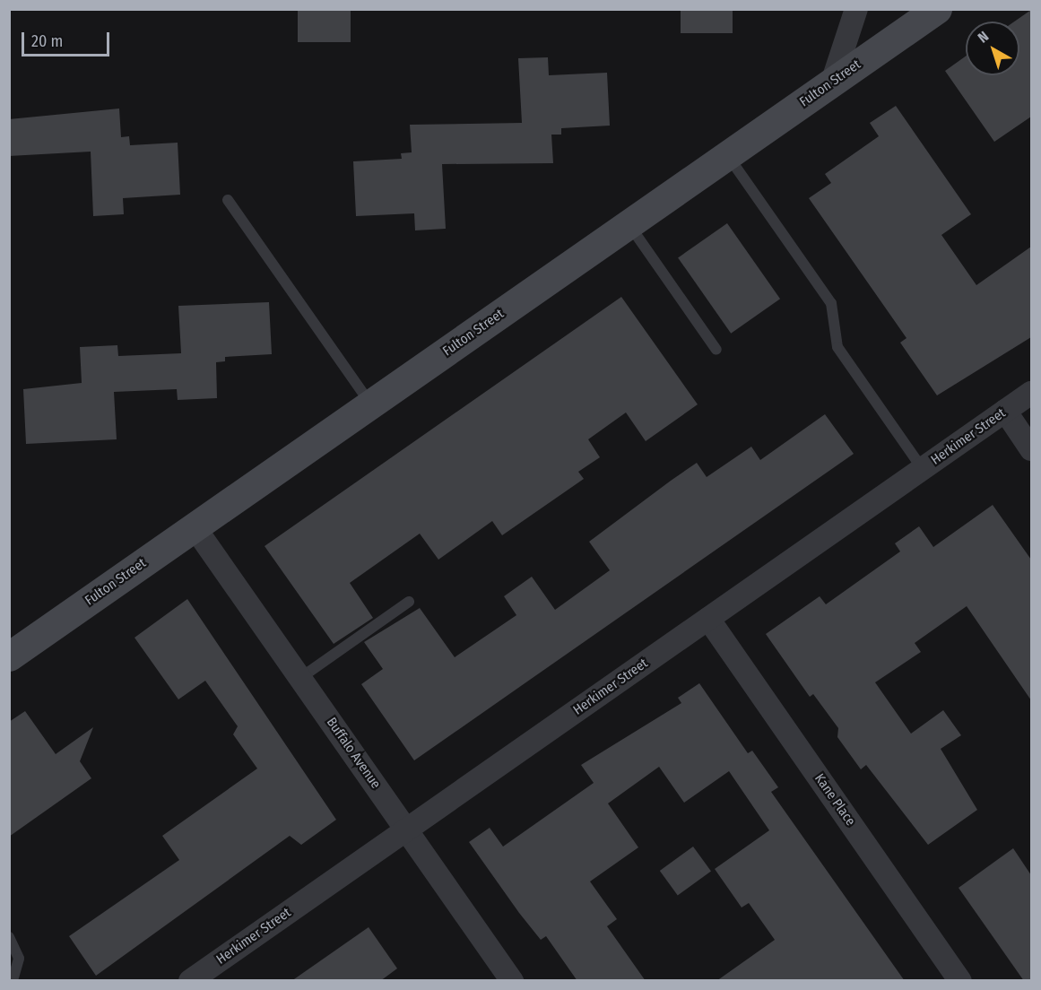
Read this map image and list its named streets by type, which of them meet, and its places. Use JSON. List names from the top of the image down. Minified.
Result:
{"streets":{"main road":["Fulton Street"],"street":["Herkimer Street","Buffalo Avenue","Kane Place"]},"crossings":[["Fulton Street","Buffalo Avenue"],["Herkimer Street","Buffalo Avenue"],["Herkimer Street","Kane Place"]],"scale_bar":"20 m","north":"top left"}
